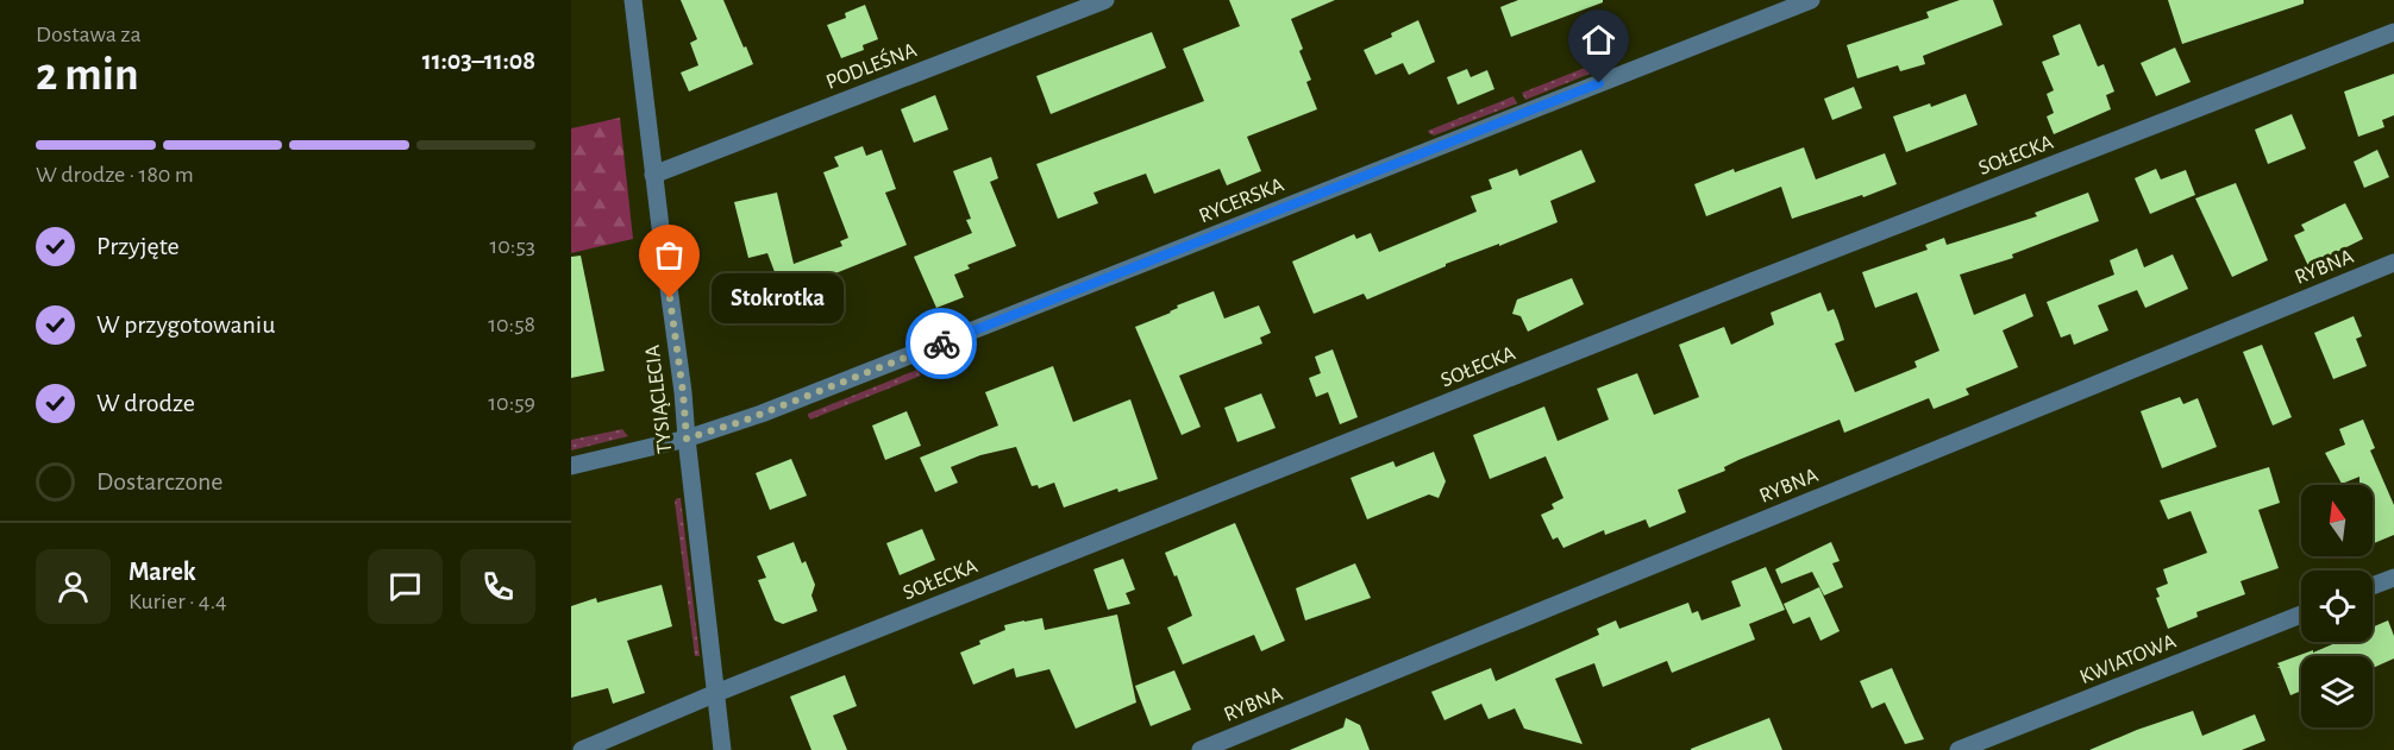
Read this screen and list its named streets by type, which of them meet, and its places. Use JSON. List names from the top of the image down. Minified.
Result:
{"streets":{"street":["PODLEŚNA","SOŁECKA","RYCERSKA","RYBNA","TYSIĄCLECIA","KWIATOWA"]},"crossings":[["PODLEŚNA","TYSIĄCLECIA"],["SOŁECKA","TYSIĄCLECIA"],["RYCERSKA","TYSIĄCLECIA"]],"places":["Stokrotka"],"north":"top","page":{"heading":["2 min","Dostawa za","11:03–11:08"],"panel":["Marek","Kurier · 4.4"],"bar":"W drodze · 180 m","list":[["Przyjęte","10:53"],["W przygotowaniu","10:58"],["W drodze","10:59"],"Dostarczone"],"bubble":"Stokrotka"}}
